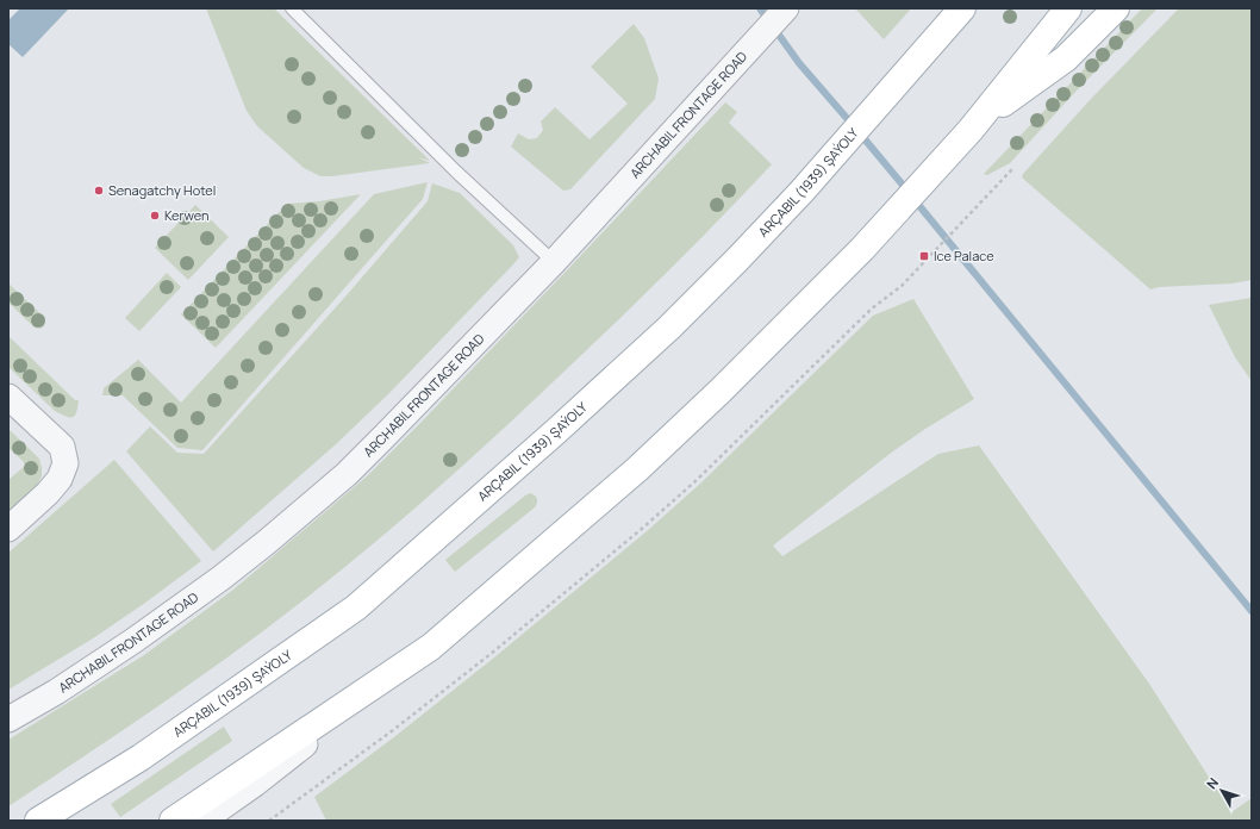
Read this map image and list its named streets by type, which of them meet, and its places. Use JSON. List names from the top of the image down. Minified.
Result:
{"streets":{"main road":["ARÇABIL (1939) ŞAÝOLY"],"street":["ARCHABIL FRONTAGE ROAD"]},"places":{"other":["Senagatchy Hotel","Kerwen"],"transit":["Ice Palace"]},"north":"top left"}
